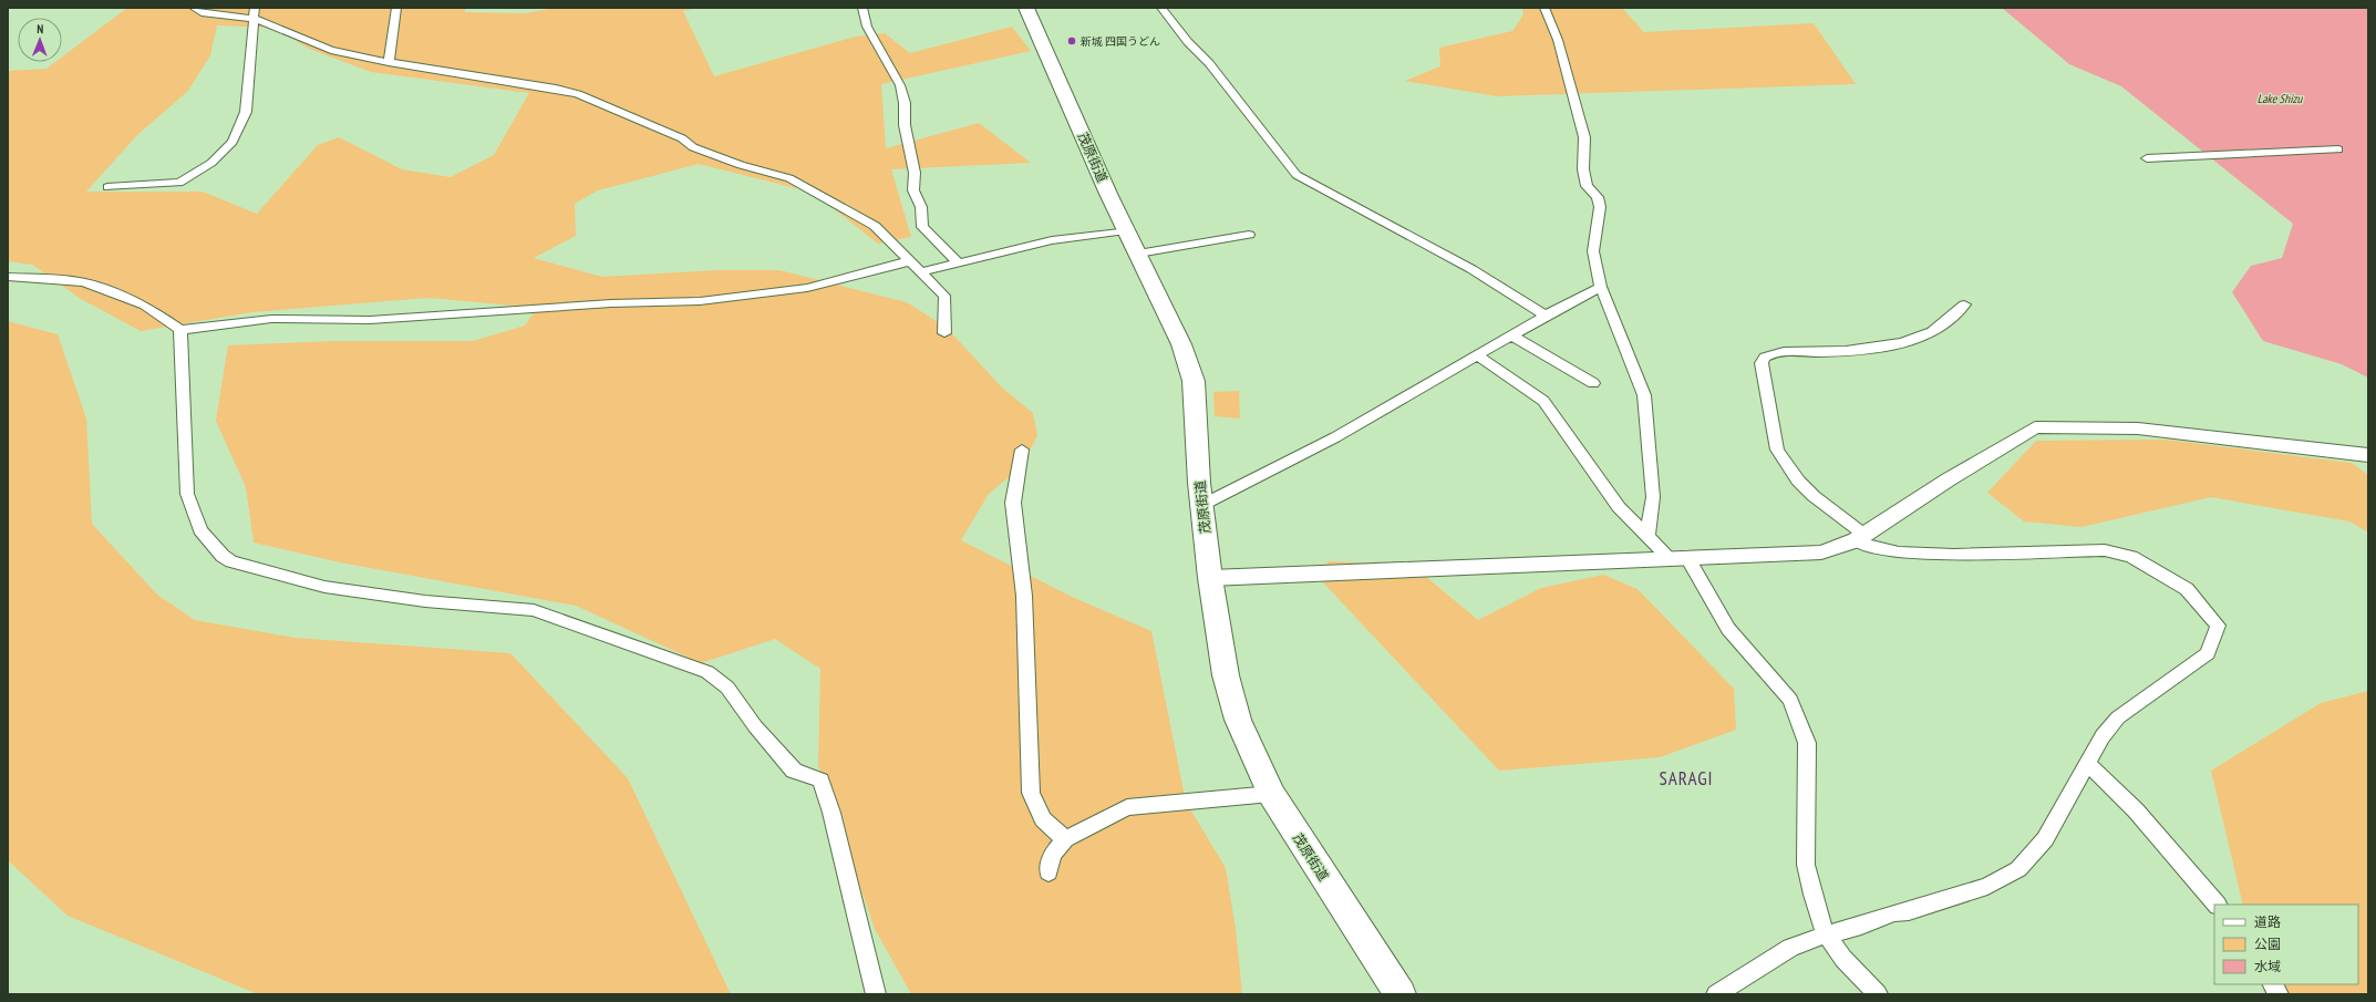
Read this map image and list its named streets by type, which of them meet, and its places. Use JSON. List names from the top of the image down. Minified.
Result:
{"streets":{"main road":["茂原街道"]},"districts":["SARAGI"],"water":["Lake Shizu"],"places":["新城 四国うどん"],"legend":["道路","公園","水域"],"north":"top"}
